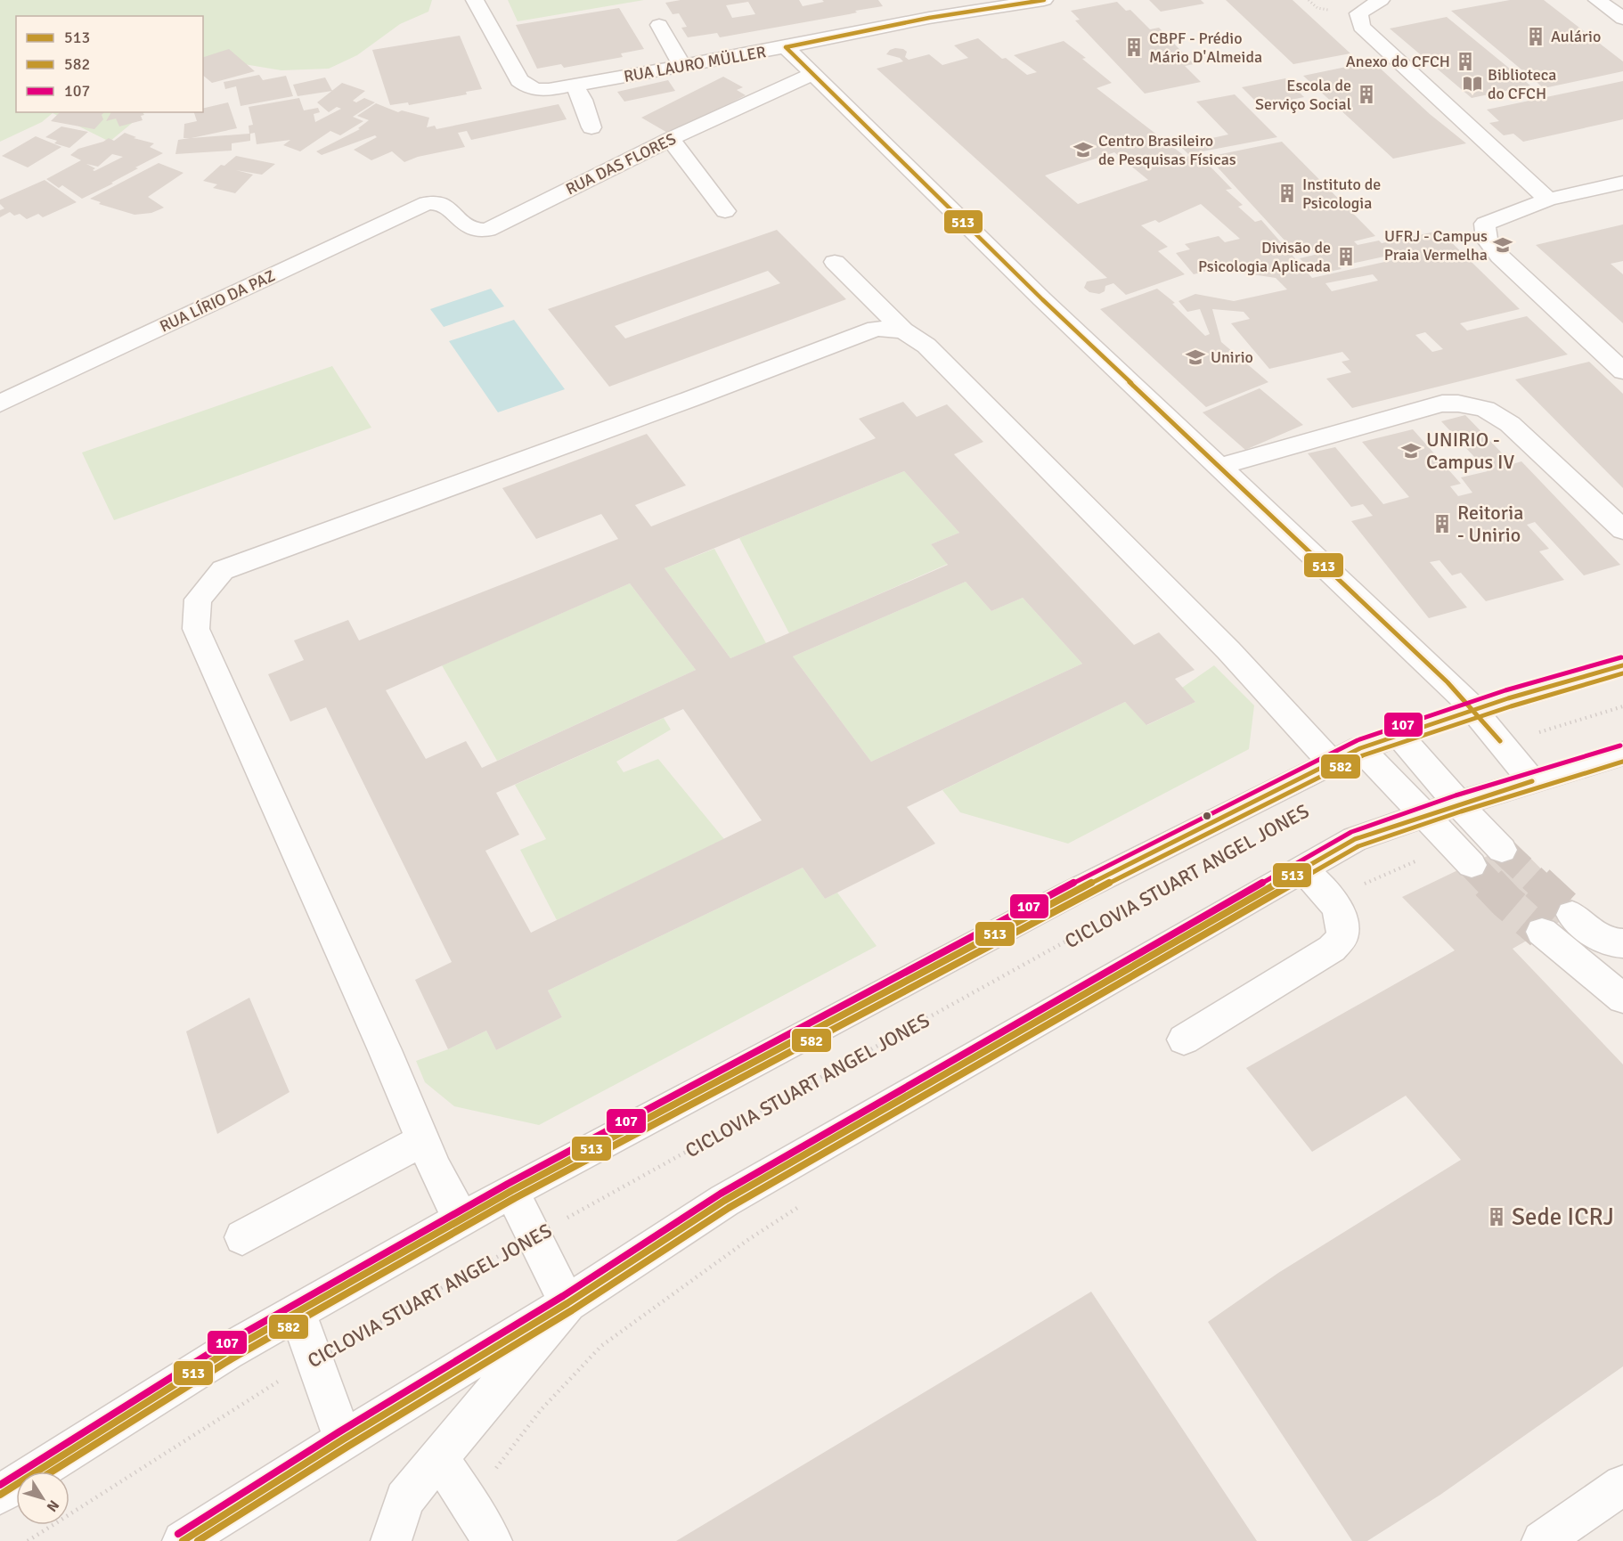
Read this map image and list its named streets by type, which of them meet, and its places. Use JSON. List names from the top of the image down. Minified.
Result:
{"streets":{"street":["RUA LAURO MÜLLER","RUA DAS FLORES","RUA LÍRIO DA PAZ"],"path":["CICLOVIA STUART ANGEL JONES"]},"crossings":[["RUA DAS FLORES","RUA LÍRIO DA PAZ"]],"places":{"building":["Aulário","CBPF - Prédio Mário D'Almeida","Anexo do CFCH","Escola de Serviço Social","Instituto de Psicologia","Divisão de Psicologia Aplicada","Reitoria - Unirio","Sede ICRJ"],"library":["Biblioteca do CFCH"],"school or university":["Centro Brasileiro de Pesquisas Físicas","UFRJ - Campus Praia Vermelha","Unirio","UNIRIO - Campus IV"]},"lines":["transit line 513","transit line 107","transit line 582"],"legend":["513","582","107"],"north":"bottom right"}
